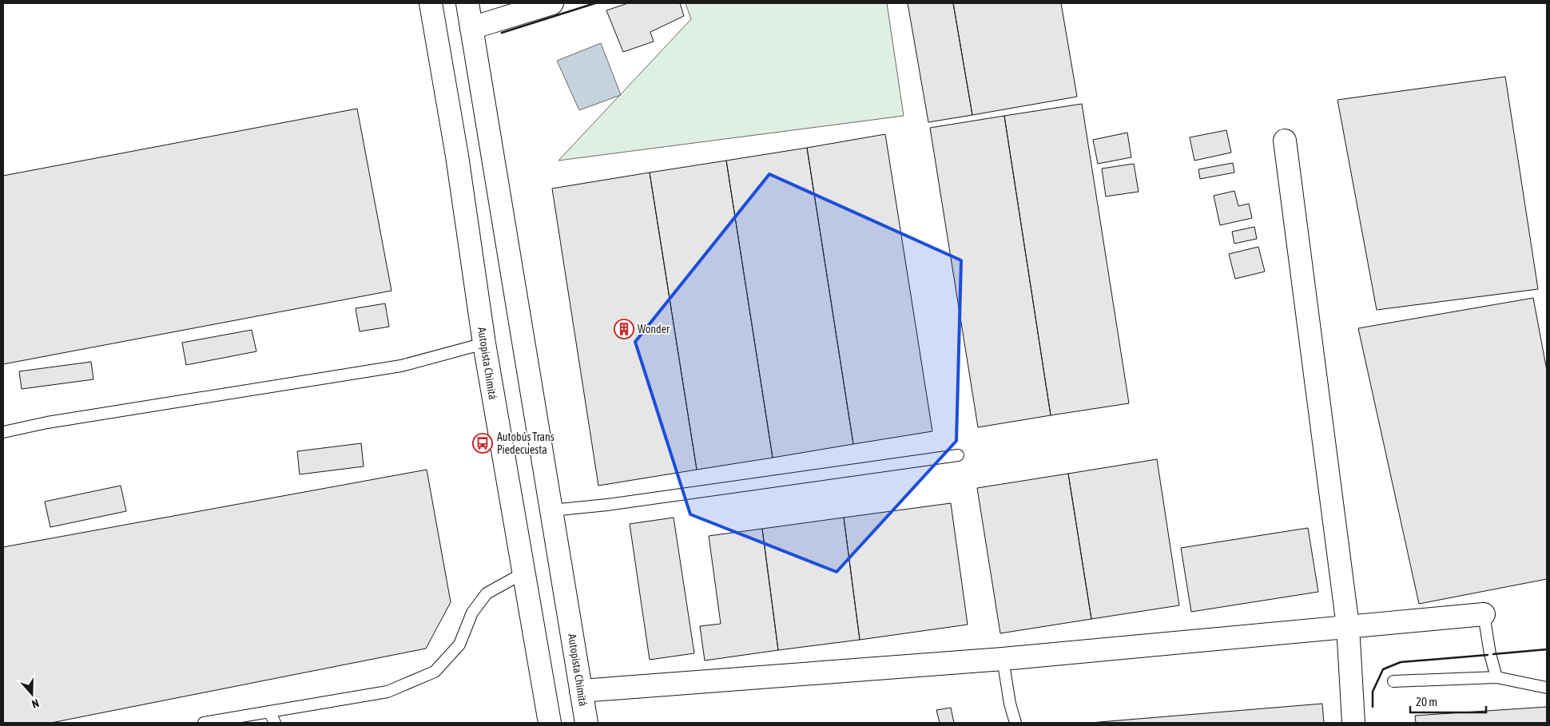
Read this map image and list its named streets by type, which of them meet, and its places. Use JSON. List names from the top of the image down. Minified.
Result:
{"streets":{"main road":["Autopista Chimitá"]},"places":{"building":["Wonder"],"bus stop":["Autobús Trans Piedecuesta"]},"scale_bar":"20 m","north":"bottom"}
